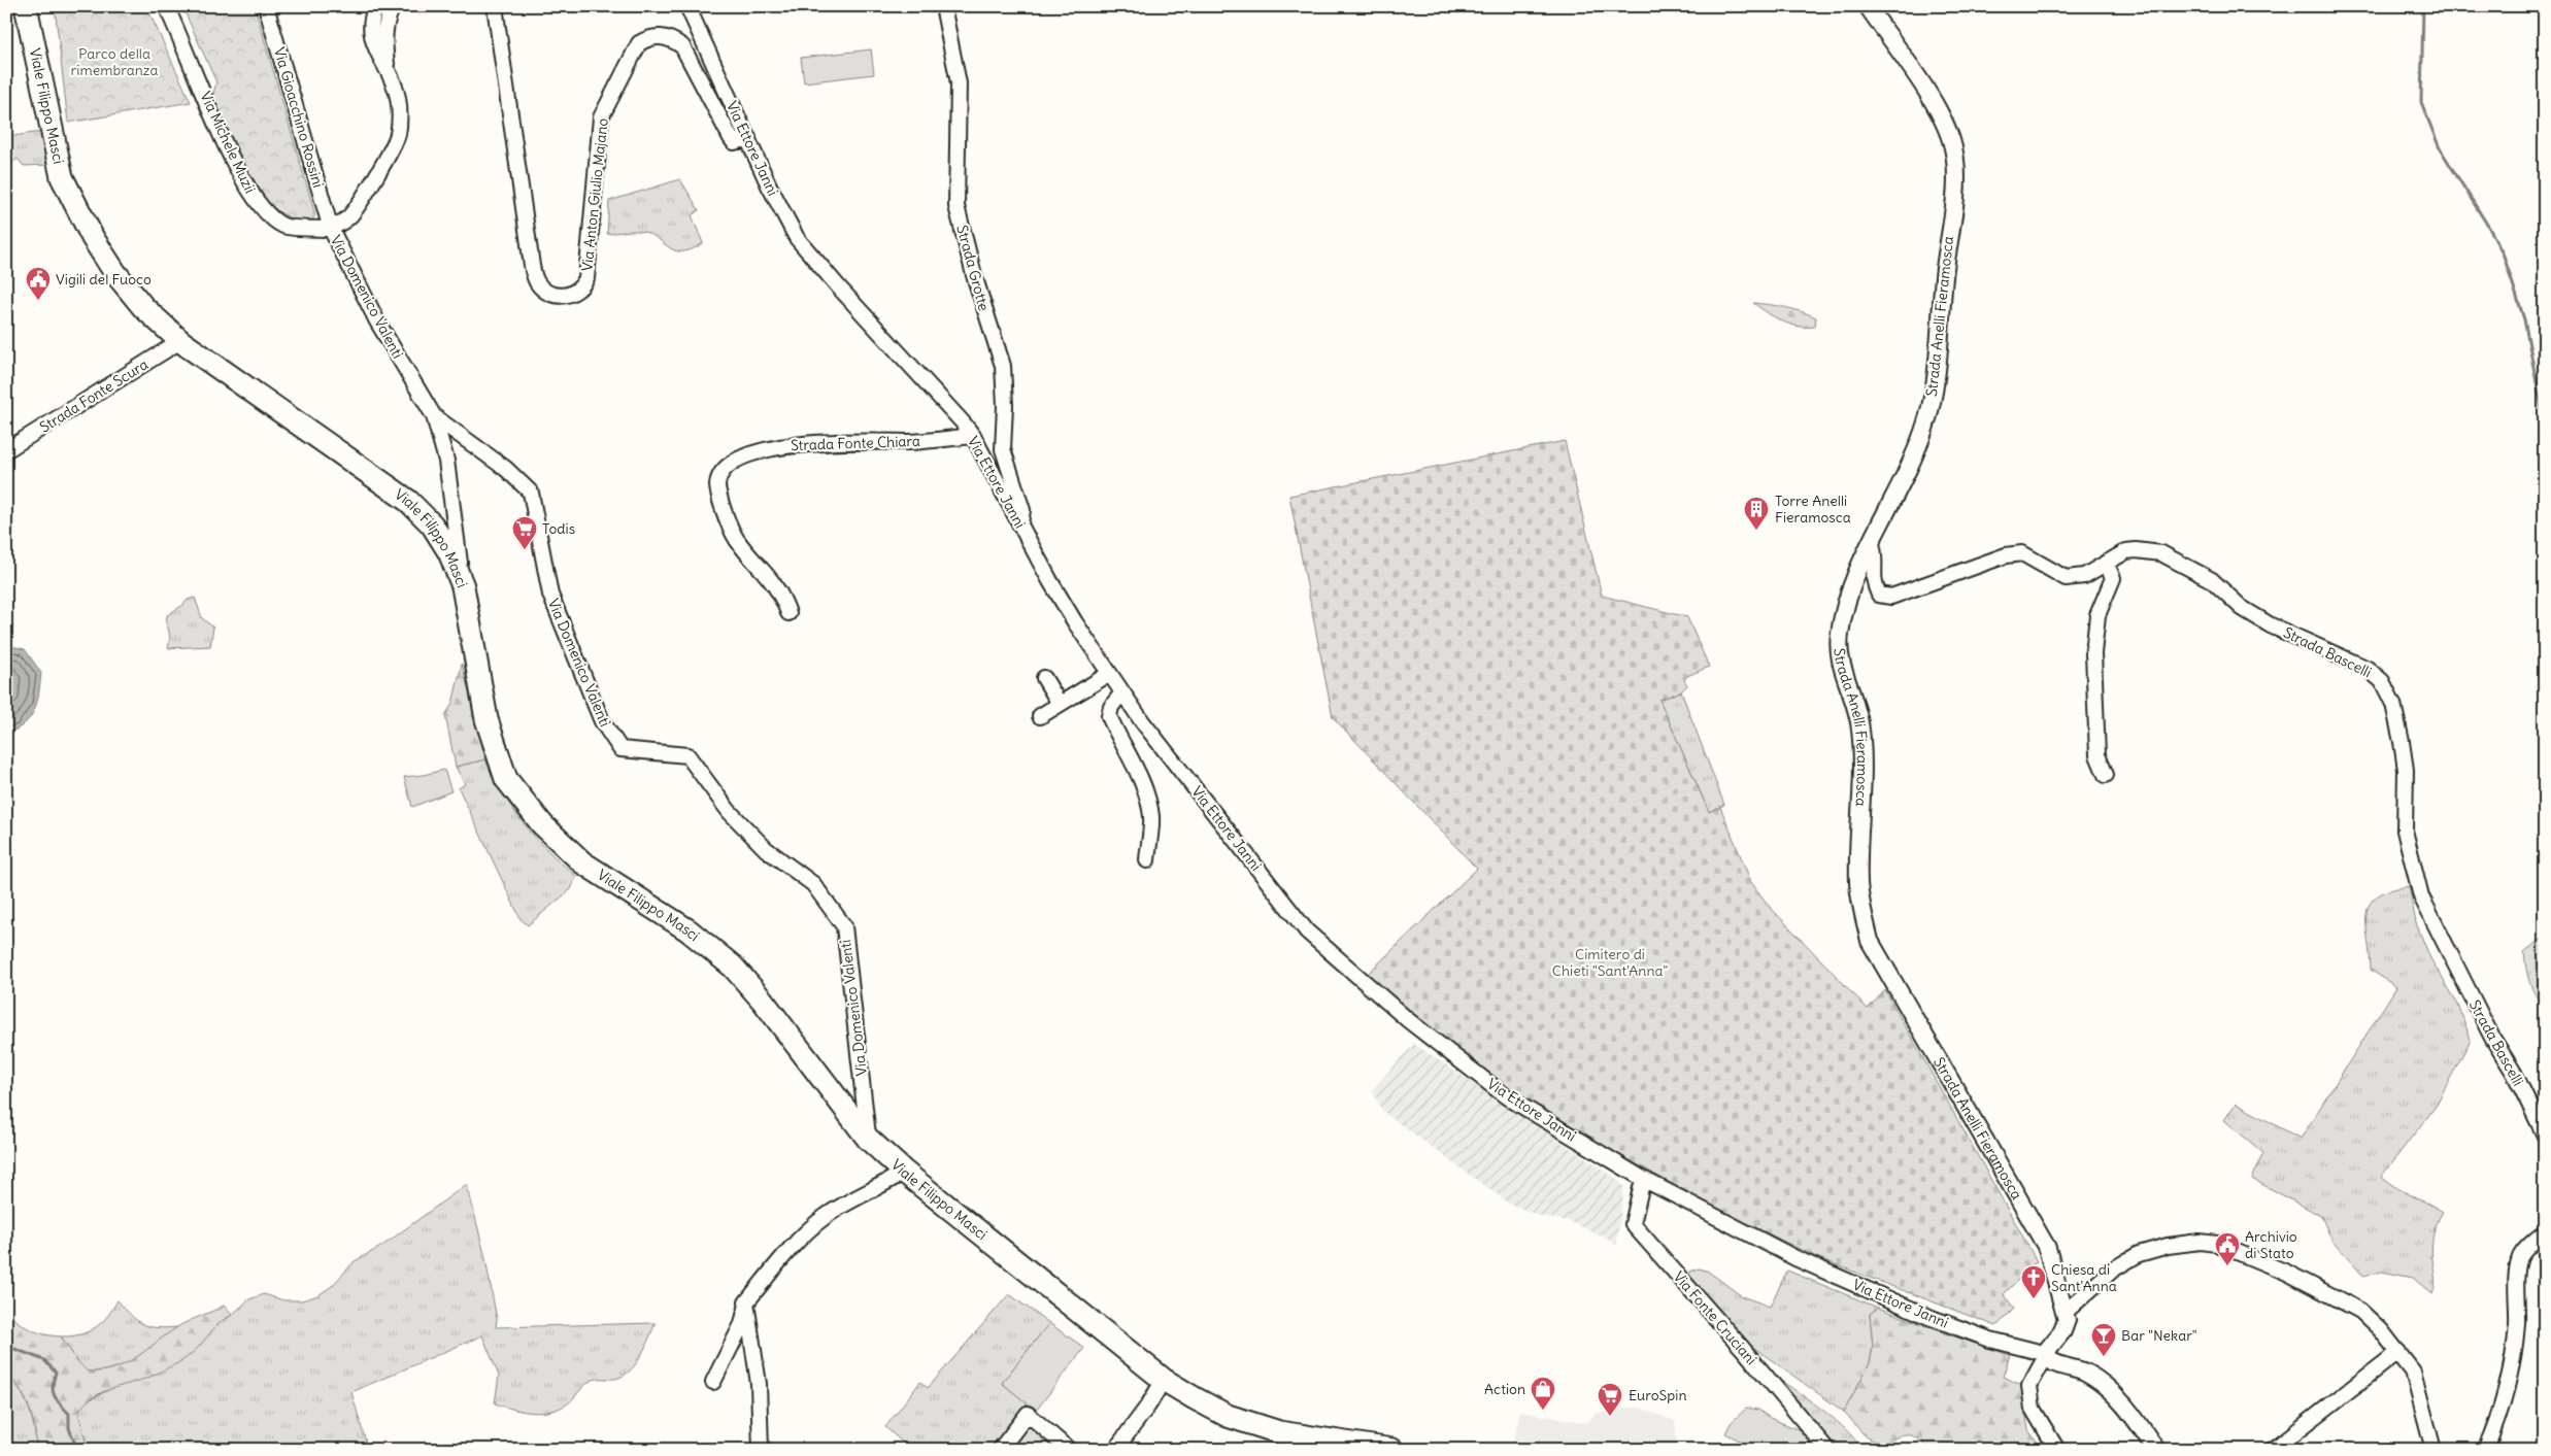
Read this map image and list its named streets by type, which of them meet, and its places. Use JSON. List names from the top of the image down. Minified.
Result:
{"streets":{"main road":["Viale Filippo Masci"],"street":["Via Gioacchino Rossini","Via Michele Muzii","Via Ettore Janni","Via Anton Giulio Majano","Strada Grotte","Via Domenico Valenti","Strada Anelli Fieramosca","Strada Fonte Scura","Strada Fonte Chiara","Strada Bascelli","Via Fonte Cruciani"]},"crossings":[["Viale Filippo Masci","Via Domenico Valenti"],["Viale Filippo Masci","Strada Fonte Scura"],["Via Gioacchino Rossini","Via Michele Muzii"],["Via Gioacchino Rossini","Via Domenico Valenti"],["Via Michele Muzii","Via Domenico Valenti"],["Via Ettore Janni","Via Anton Giulio Majano"],["Via Ettore Janni","Strada Grotte"],["Via Ettore Janni","Strada Fonte Chiara"],["Via Ettore Janni","Via Fonte Cruciani"],["Strada Anelli Fieramosca","Strada Bascelli"]],"parks":["Parco della rimembranza","Cimitero di Chieti \"Sant'Anna\""],"places":{"public building":["Vigili del Fuoco","Archivio di Stato"],"building":["Torre Anelli Fieramosca"],"supermarket":["Todis","EuroSpin"],"church":["Chiesa di Sant'Anna"],"bar":["Bar \"Nekar\""],"shop":["Action"]}}
